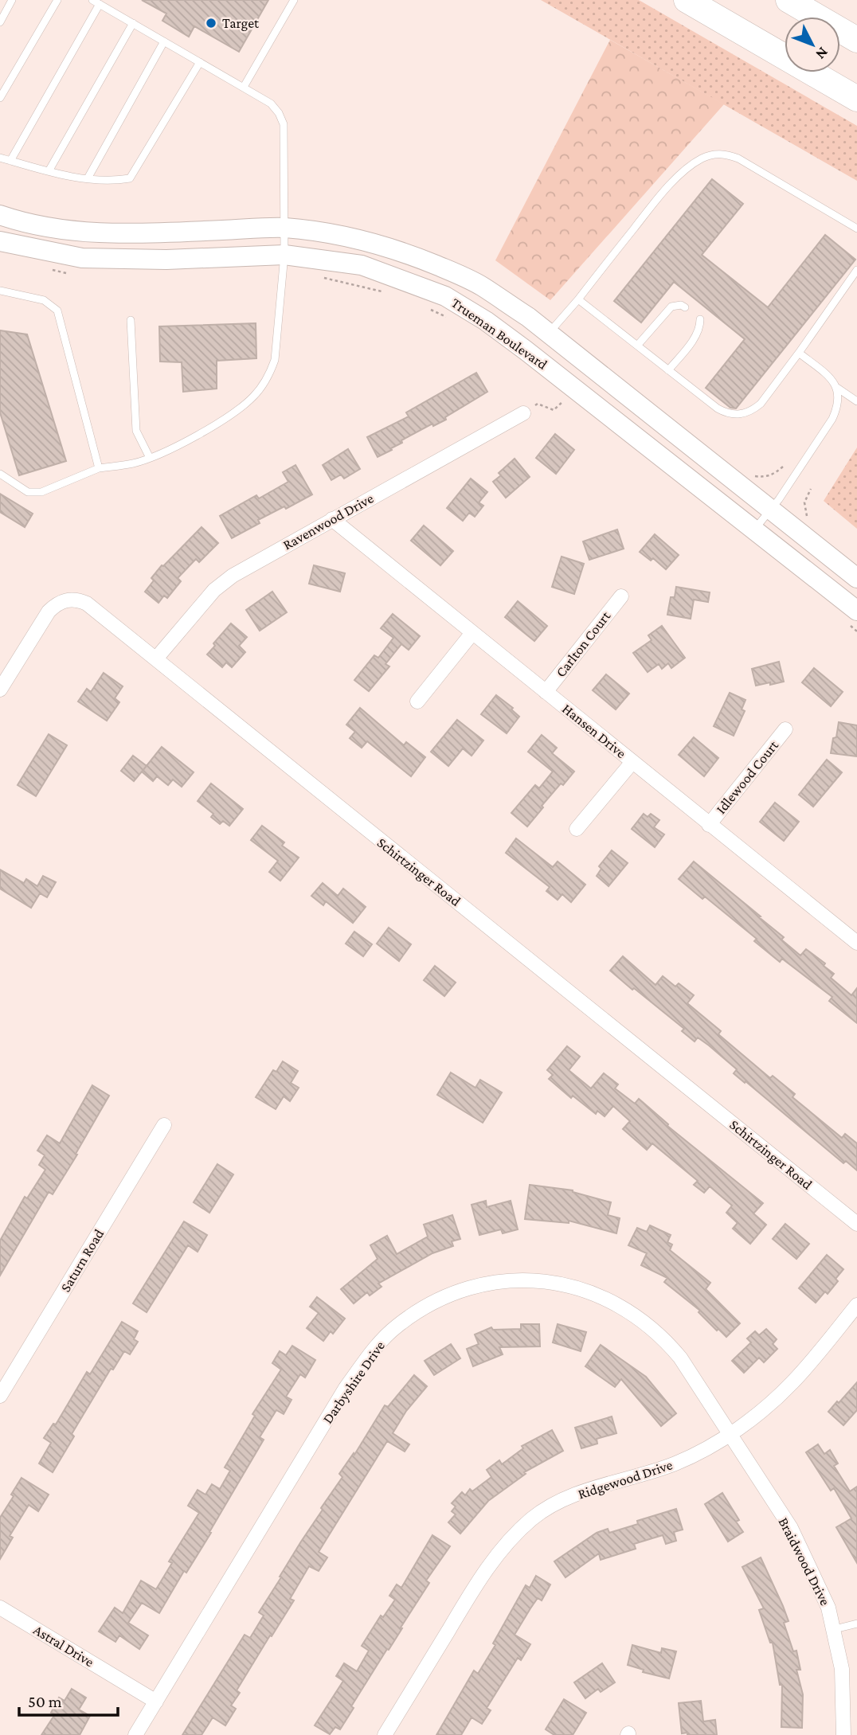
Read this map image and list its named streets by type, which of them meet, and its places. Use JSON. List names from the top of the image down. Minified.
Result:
{"streets":{"main road":["Trueman Boulevard"],"street":["Ravenwood Drive","Carlton Court","Hansen Drive","Idlewood Court","Schirtzinger Road","Saturn Road","Darbyshire Drive","Ridgewood Drive","Braidwood Drive","Astral Drive"]},"crossings":[["Ravenwood Drive","Hansen Drive"],["Ravenwood Drive","Schirtzinger Road"],["Carlton Court","Hansen Drive"],["Hansen Drive","Idlewood Court"],["Darbyshire Drive","Ridgewood Drive"],["Darbyshire Drive","Braidwood Drive"],["Darbyshire Drive","Astral Drive"],["Ridgewood Drive","Braidwood Drive"]],"places":["Target"],"scale_bar":"50 m","north":"bottom right"}
